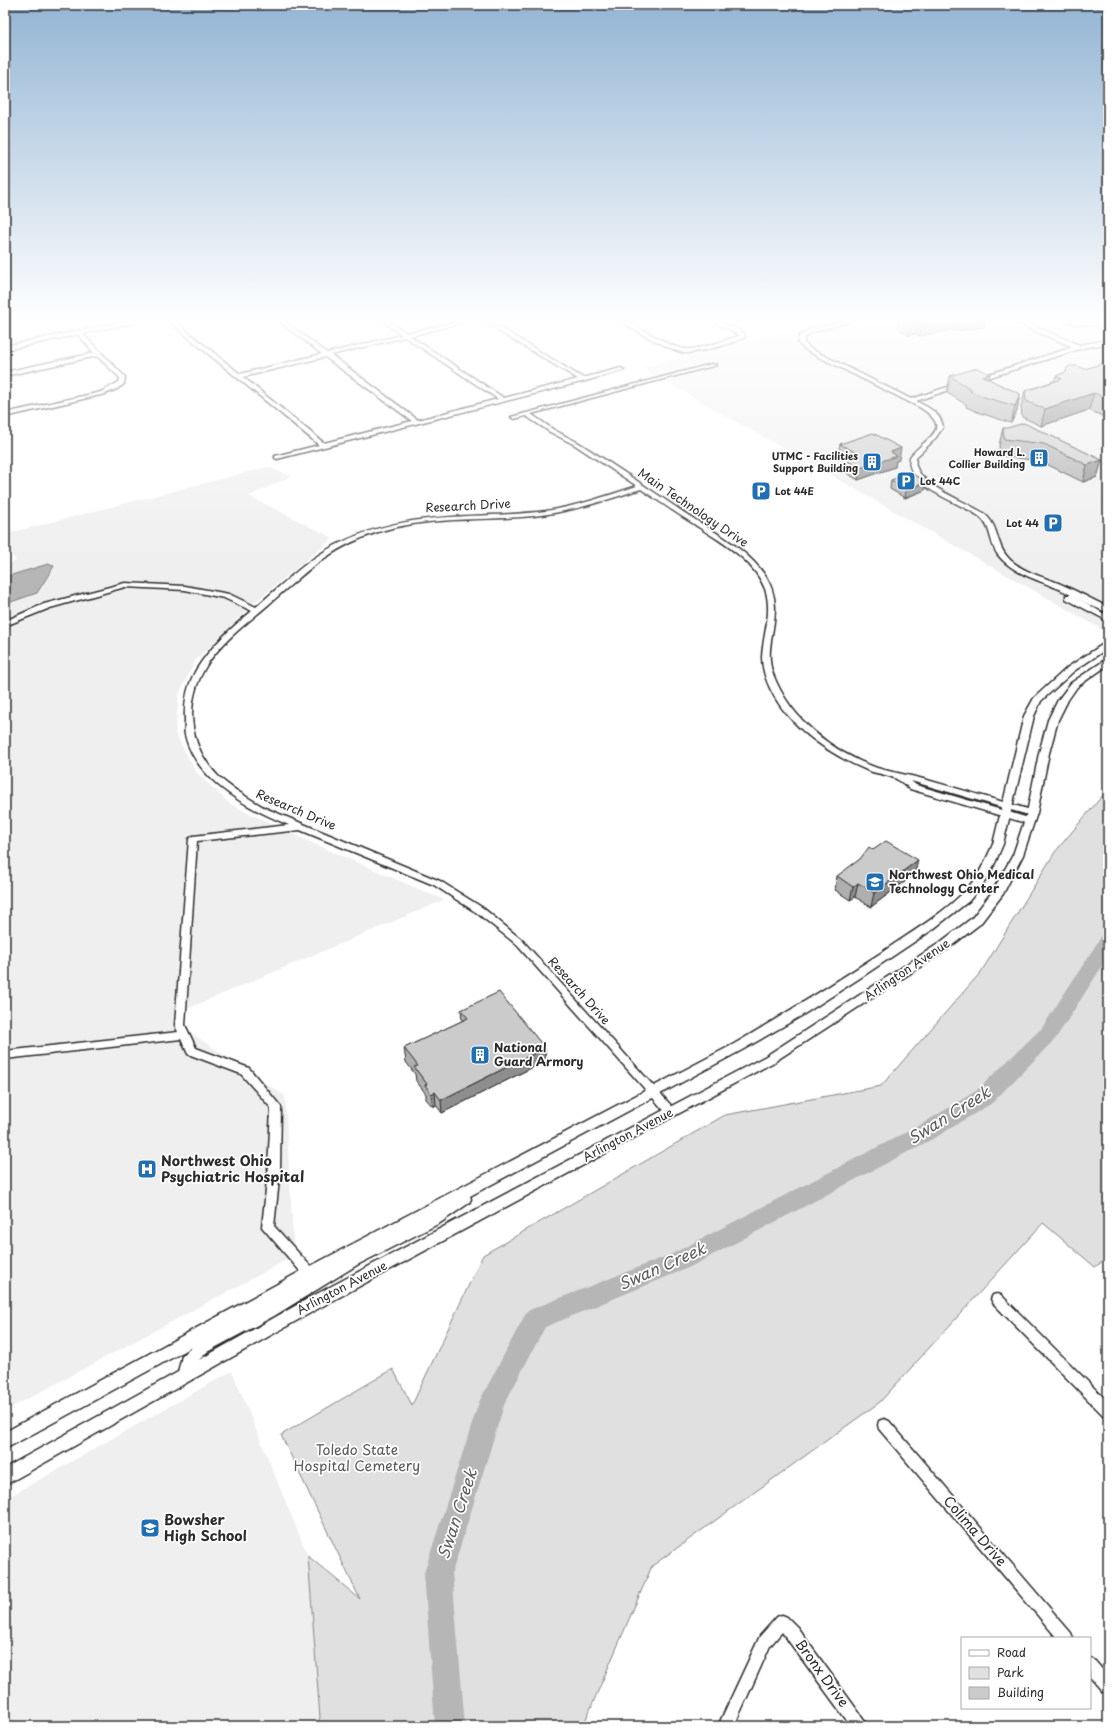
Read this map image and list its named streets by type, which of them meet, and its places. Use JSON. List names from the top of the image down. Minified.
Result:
{"streets":{"street":["Research Drive","Main Technology Drive","Arlington Avenue","Colima Drive","Bronx Drive"]},"crossings":[["Research Drive","Main Technology Drive"],["Research Drive","Arlington Avenue"],["Main Technology Drive","Arlington Avenue"]],"water":["Swan Creek"],"parks":["Toledo State Hospital Cemetery"],"places":{"building":["Howard L. Collier Building","UTMC - Facilities Support Building","National Guard Armory"],"parking":["Lot 44C","Lot 44E","Lot 44"],"school or university":["Northwest Ohio Medical Technology Center","Bowsher High School"],"hospital":["Northwest Ohio Psychiatric Hospital"]},"legend":["Road","Park","Building"]}
